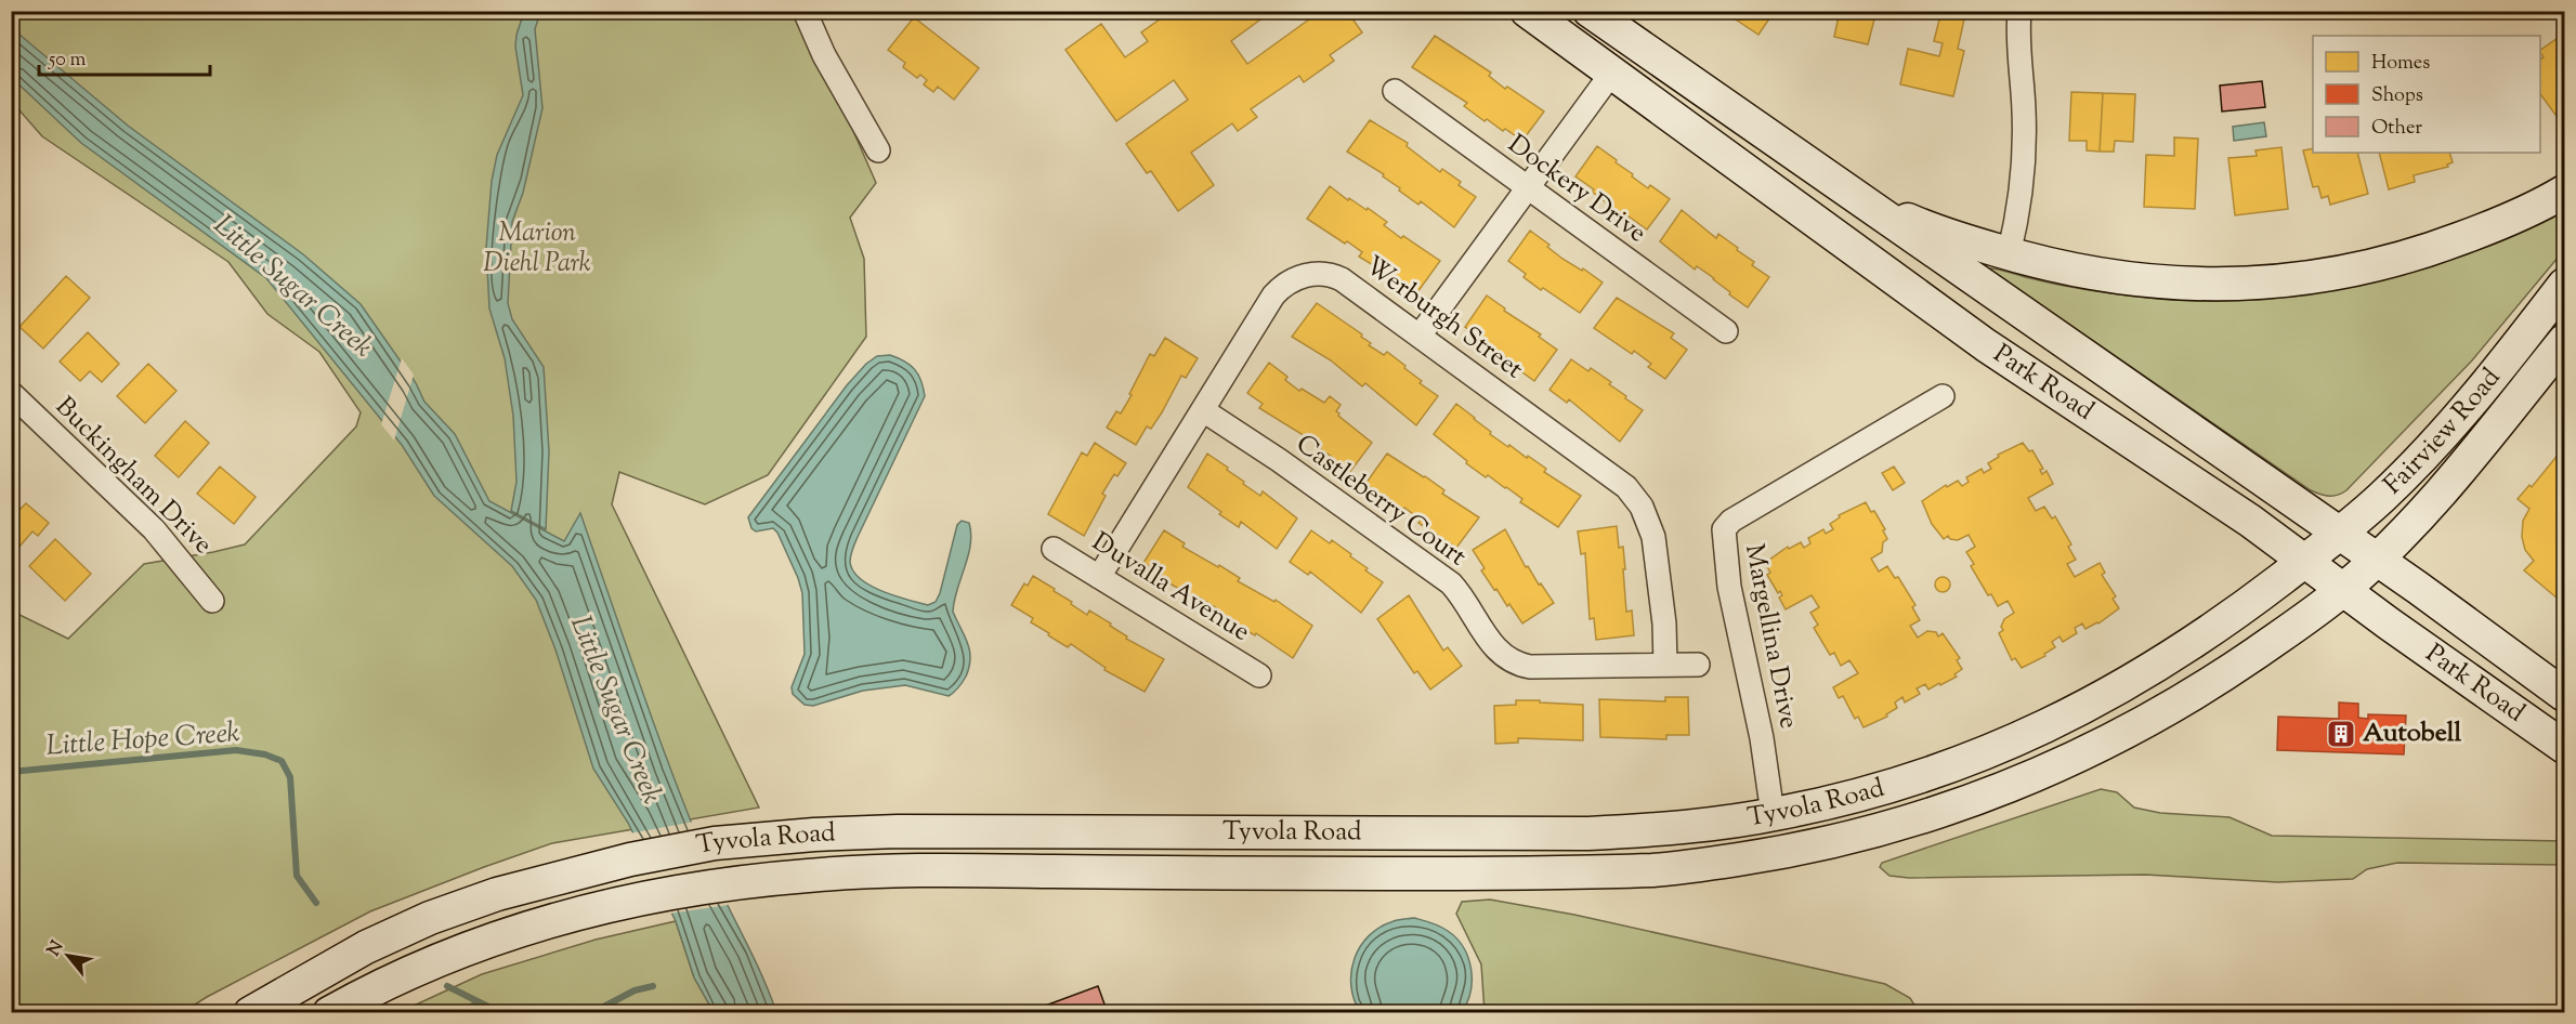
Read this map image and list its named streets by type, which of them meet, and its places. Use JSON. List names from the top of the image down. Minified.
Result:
{"streets":{"main road":["Park Road","Fairview Road","Tyvola Road"],"street":["Dockery Drive","Werburgh Street","Buckingham Drive","Castleberry Court","Duvalla Avenue","Margellina Drive"]},"crossings":[["Werburgh Street","Castleberry Court"],["Werburgh Street","Duvalla Avenue"],["Park Road","Fairview Road"],["Park Road","Tyvola Road"],["Fairview Road","Tyvola Road"],["Margellina Drive","Tyvola Road"]],"water":["Little Sugar Creek","Little Hope Creek"],"parks":["Marion Diehl Park"],"places":{"building":["Autobell"]},"legend":["Homes","Shops","Other"],"scale_bar":"50 m","north":"top left"}
